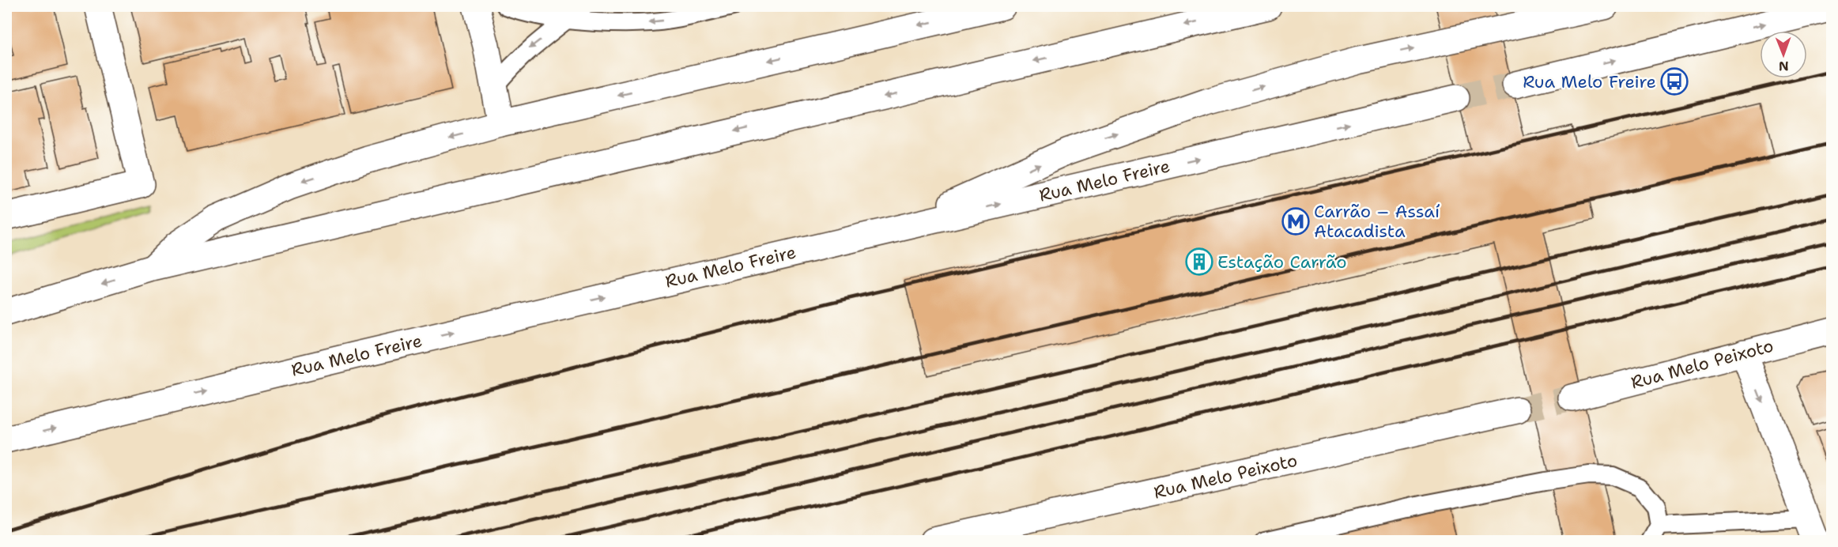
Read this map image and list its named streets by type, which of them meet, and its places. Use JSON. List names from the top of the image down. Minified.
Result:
{"streets":{"main road":["Rua Melo Freire","Rua Melo Peixoto"]},"places":{"bus stop":["Rua Melo Freire"],"metro station":["Carrão – Assaí Atacadista"],"building":["Estação Carrão"]},"north":"bottom"}
